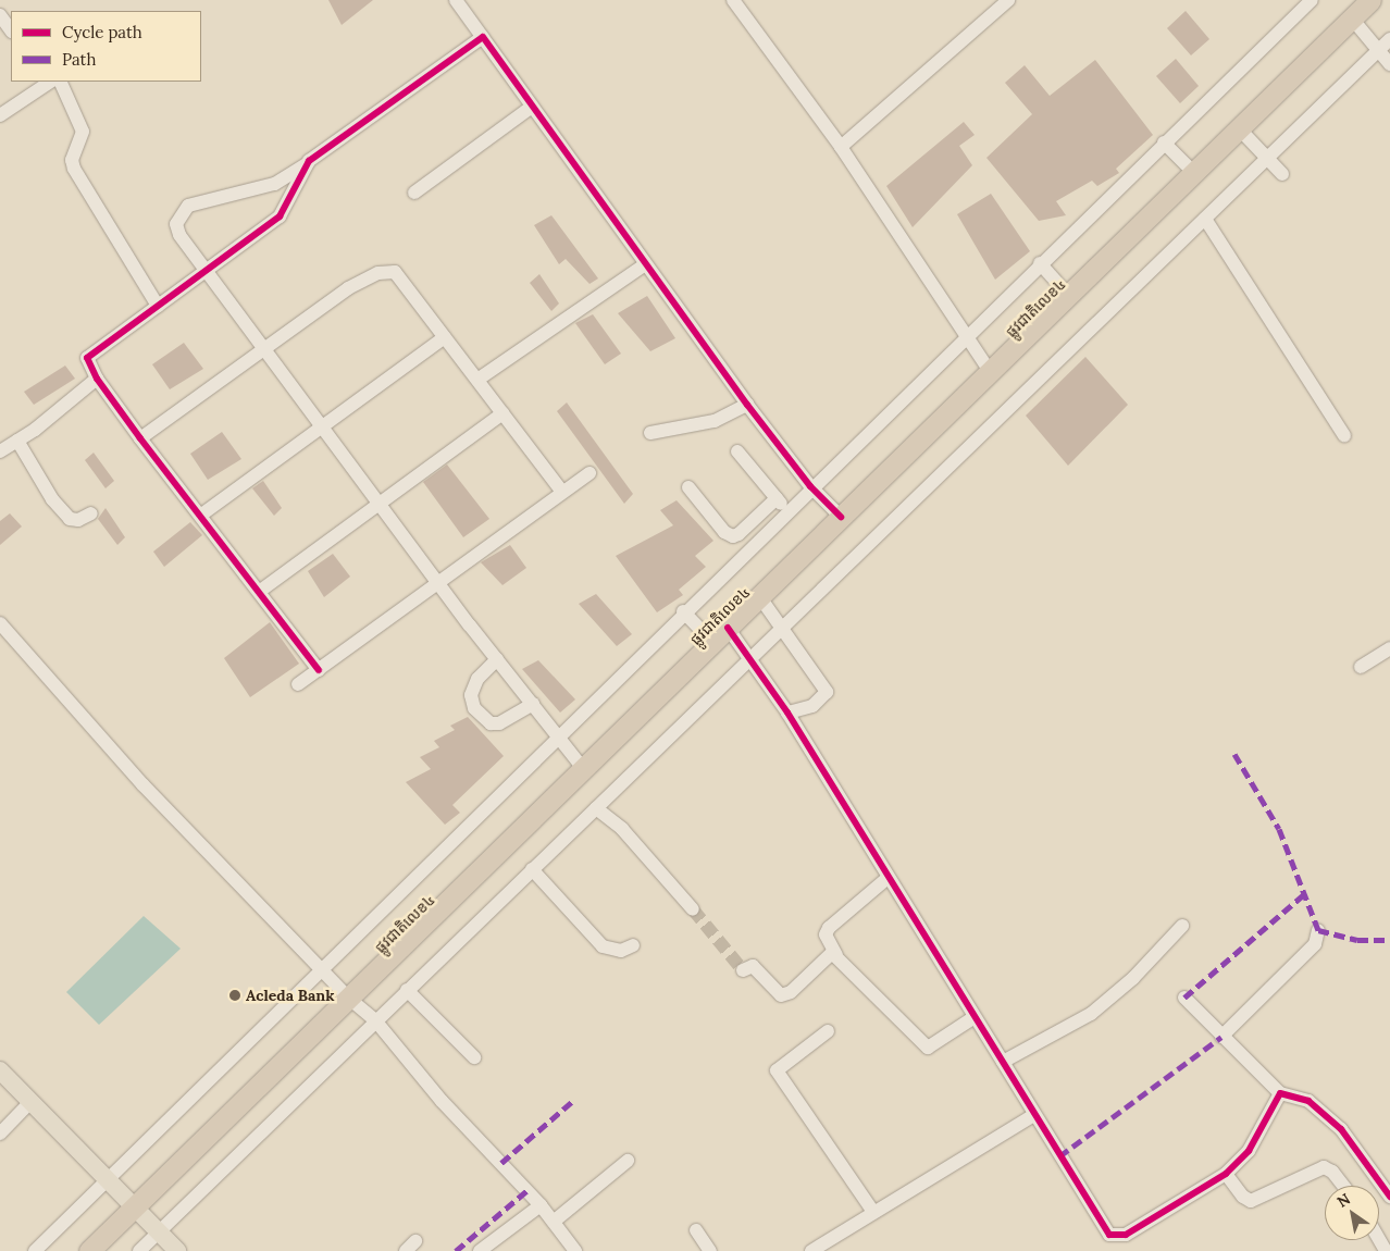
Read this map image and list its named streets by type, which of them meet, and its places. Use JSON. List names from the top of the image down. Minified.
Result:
{"streets":{"highway":["ផ្លូវជាតិលេខ៤"]},"places":["Acleda Bank"],"legend":["Cycle path","Path"],"north":"top left"}
